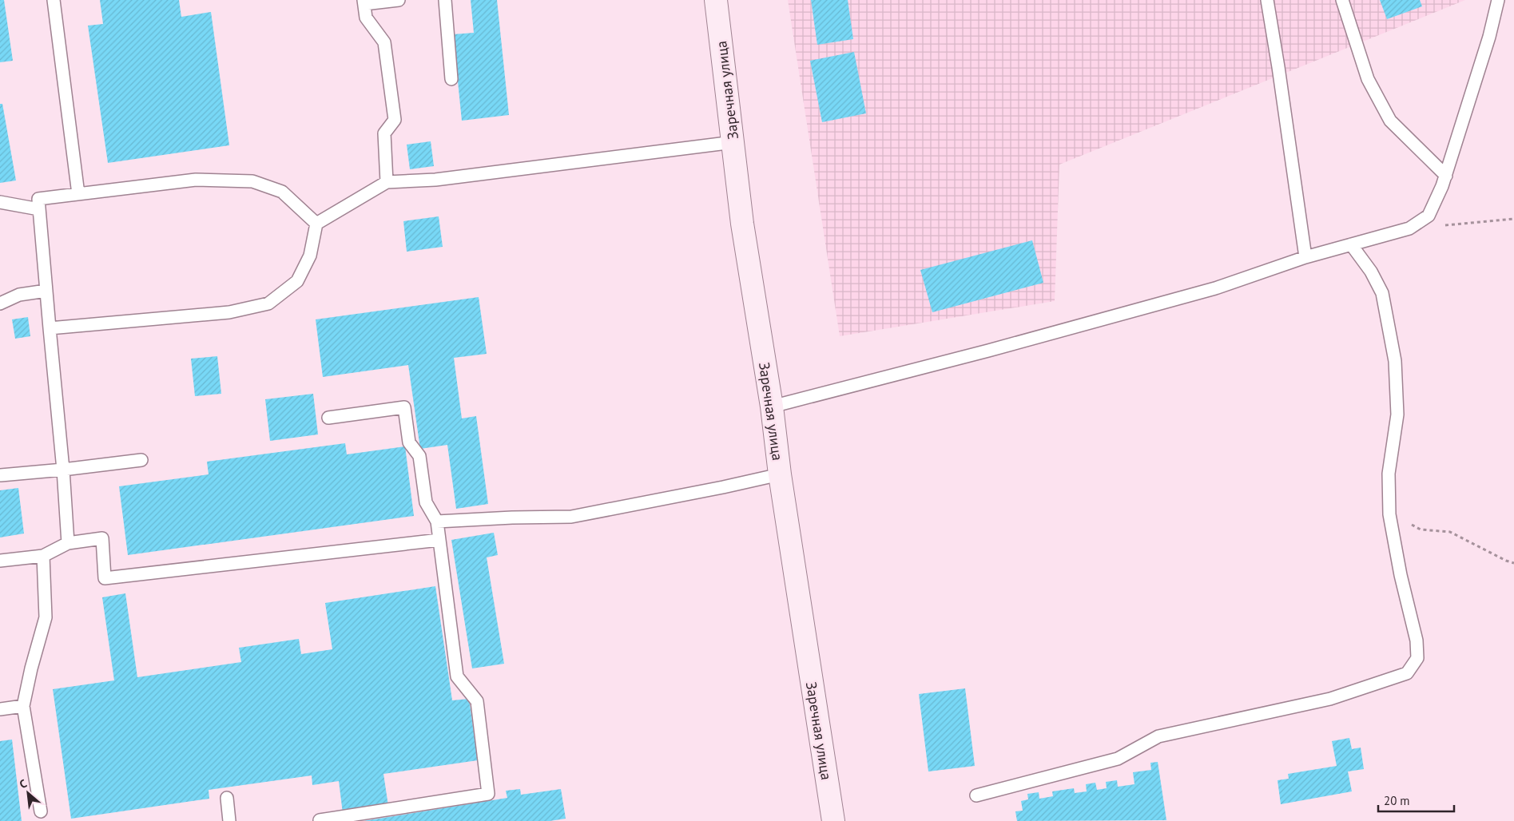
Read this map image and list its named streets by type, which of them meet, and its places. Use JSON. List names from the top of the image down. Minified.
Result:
{"streets":{"street":["Заречная улица"]},"scale_bar":"20 m","north":"top left"}
